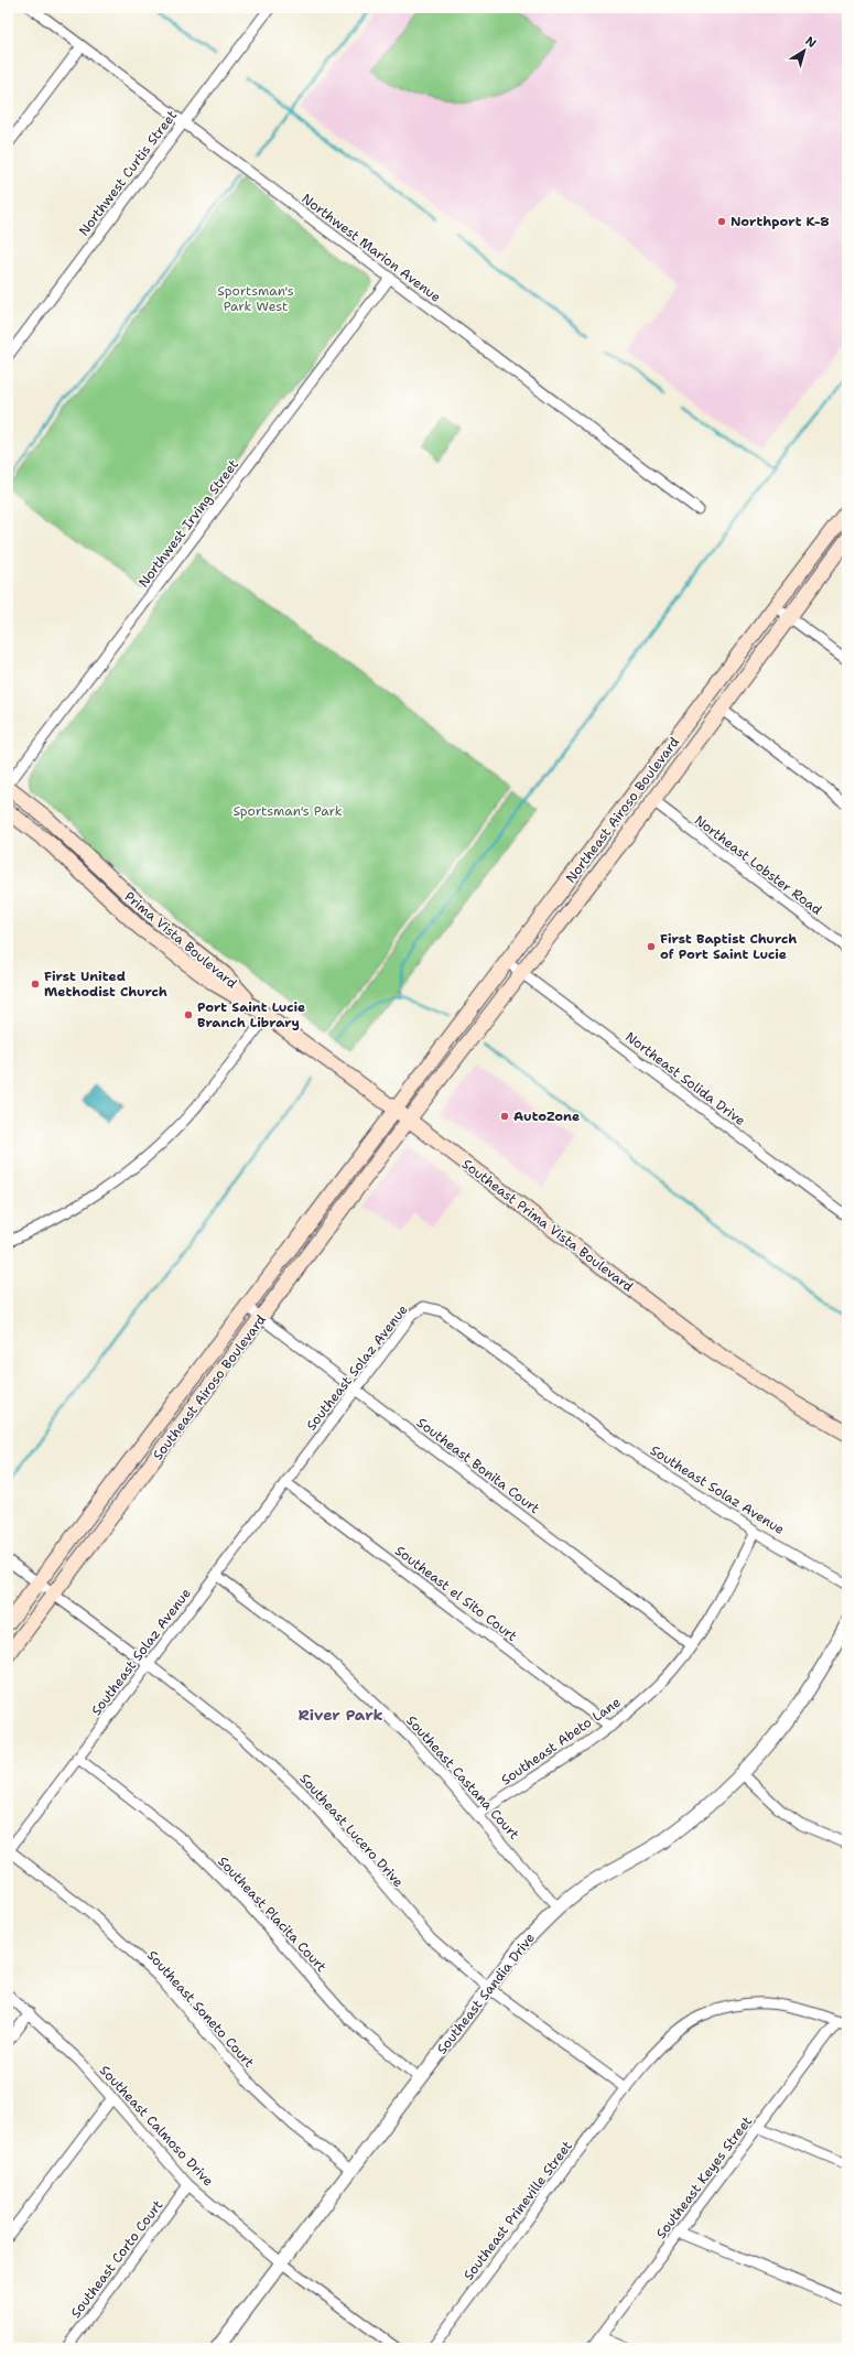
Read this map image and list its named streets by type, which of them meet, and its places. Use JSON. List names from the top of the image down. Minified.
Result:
{"streets":{"main road":["Northeast Airoso Boulevard","Prima Vista Boulevard","Southeast Prima Vista Boulevard","Southeast Airoso Boulevard"],"street":["Northwest Curtis Street","Northwest Marion Avenue","Northwest Irving Street","Northeast Lobster Road","Northeast Solida Drive","Southeast Solaz Avenue","Southeast Bonita Court","Southeast el Sito Court","Southeast Abeto Lane","Southeast Castana Court","Southeast Lucero Drive","Southeast Placita Court","Southeast Sandia Drive","Southeast Soneto Court","Southeast Calmoso Drive","Southeast Keyes Street","Southeast Prineville Street","Southeast Corto Court"]},"crossings":[["Northwest Curtis Street","Northwest Marion Avenue"],["Northwest Marion Avenue","Northwest Irving Street"],["Northwest Irving Street","Prima Vista Boulevard"],["Northeast Airoso Boulevard","Northeast Lobster Road"],["Northeast Airoso Boulevard","Northeast Solida Drive"],["Northeast Airoso Boulevard","Southeast Prima Vista Boulevard"],["Northeast Airoso Boulevard","Southeast Airoso Boulevard"],["Prima Vista Boulevard","Southeast Prima Vista Boulevard"],["Southeast Prima Vista Boulevard","Southeast Airoso Boulevard"],["Southeast Solaz Avenue","Southeast Bonita Court"],["Southeast Solaz Avenue","Southeast el Sito Court"],["Southeast Solaz Avenue","Southeast Abeto Lane"],["Southeast Solaz Avenue","Southeast Castana Court"],["Southeast Solaz Avenue","Southeast Lucero Drive"],["Southeast Solaz Avenue","Southeast Placita Court"],["Southeast Solaz Avenue","Southeast Soneto Court"],["Southeast Airoso Boulevard","Southeast Bonita Court"],["Southeast Airoso Boulevard","Southeast Lucero Drive"],["Southeast Bonita Court","Southeast Abeto Lane"],["Southeast el Sito Court","Southeast Abeto Lane"],["Southeast Abeto Lane","Southeast Castana Court"],["Southeast Castana Court","Southeast Sandia Drive"],["Southeast Lucero Drive","Southeast Sandia Drive"],["Southeast Lucero Drive","Southeast Prineville Street"],["Southeast Placita Court","Southeast Sandia Drive"],["Southeast Sandia Drive","Southeast Soneto Court"],["Southeast Sandia Drive","Southeast Calmoso Drive"],["Southeast Calmoso Drive","Southeast Corto Court"],["Southeast Keyes Street","Southeast Prineville Street"]],"districts":["River Park"],"parks":["Sportsman's Park West","Sportsman's Park"],"places":["Northport K-8","First Baptist Church of Port Saint Lucie","First United Methodist Church","Port Saint Lucie Branch Library","AutoZone"],"north":"top right"}
